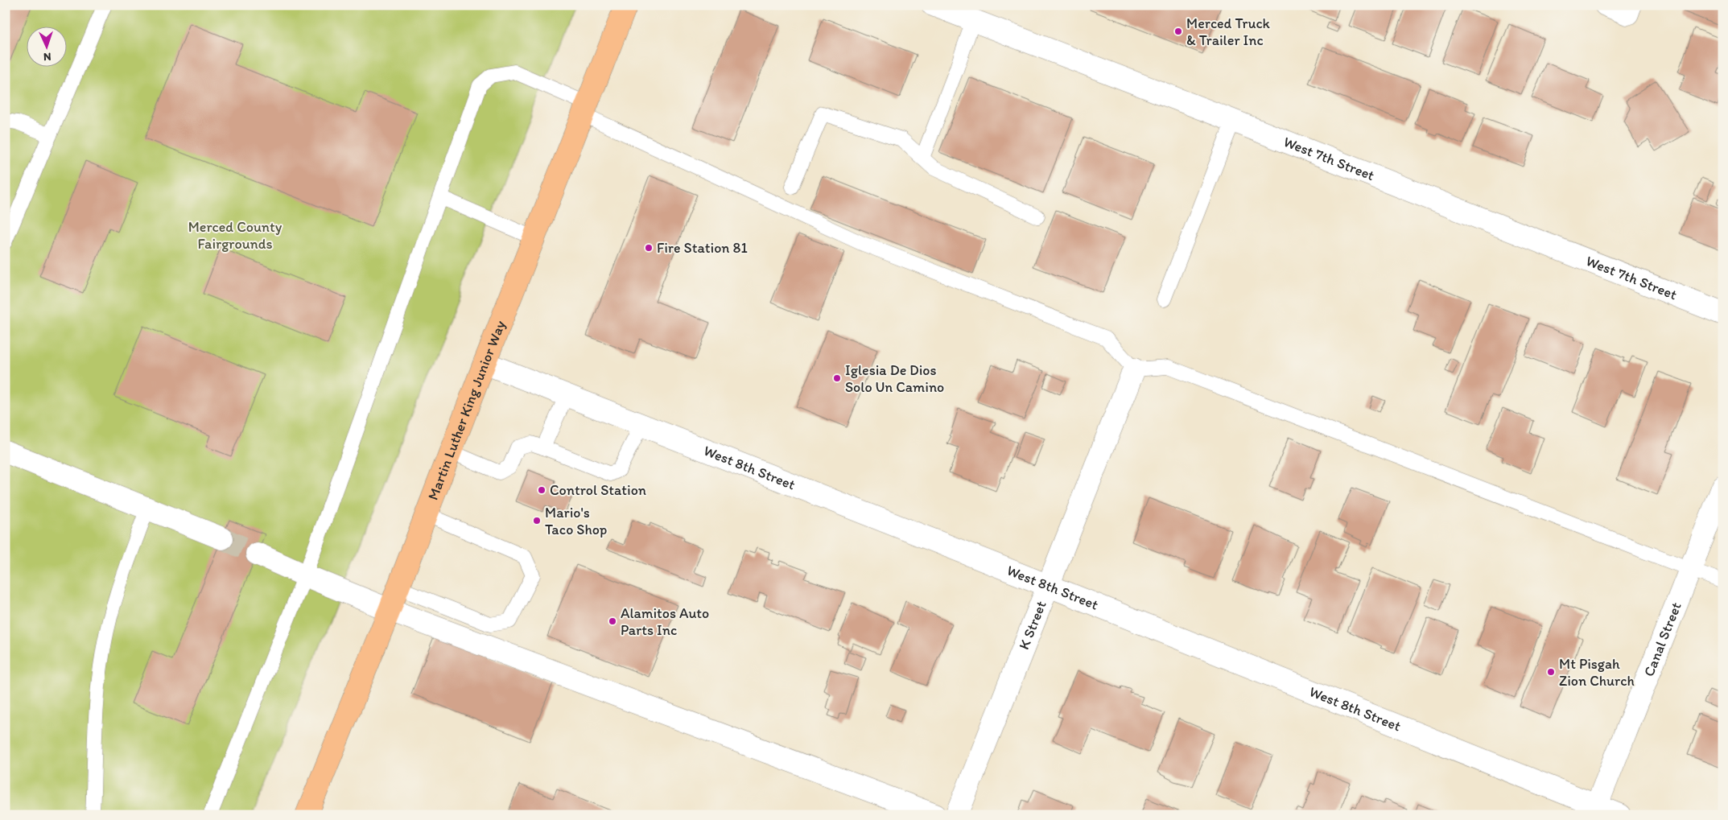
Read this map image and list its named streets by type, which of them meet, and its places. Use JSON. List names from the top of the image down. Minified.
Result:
{"streets":{"highway":["Martin Luther King Junior Way"],"street":["West 7th Street","West 8th Street","K Street","Canal Street"]},"crossings":[["Martin Luther King Junior Way","West 8th Street"],["West 8th Street","K Street"],["West 8th Street","Canal Street"]],"parks":["Merced County Fairgrounds"],"places":["Merced Truck & Trailer Inc","Fire Station 81","Iglesia De Dios Solo Un Camino","Control Station","Mario's Taco Shop","Alamitos Auto Parts Inc","Mt Pisgah Zion Church"],"north":"bottom"}
